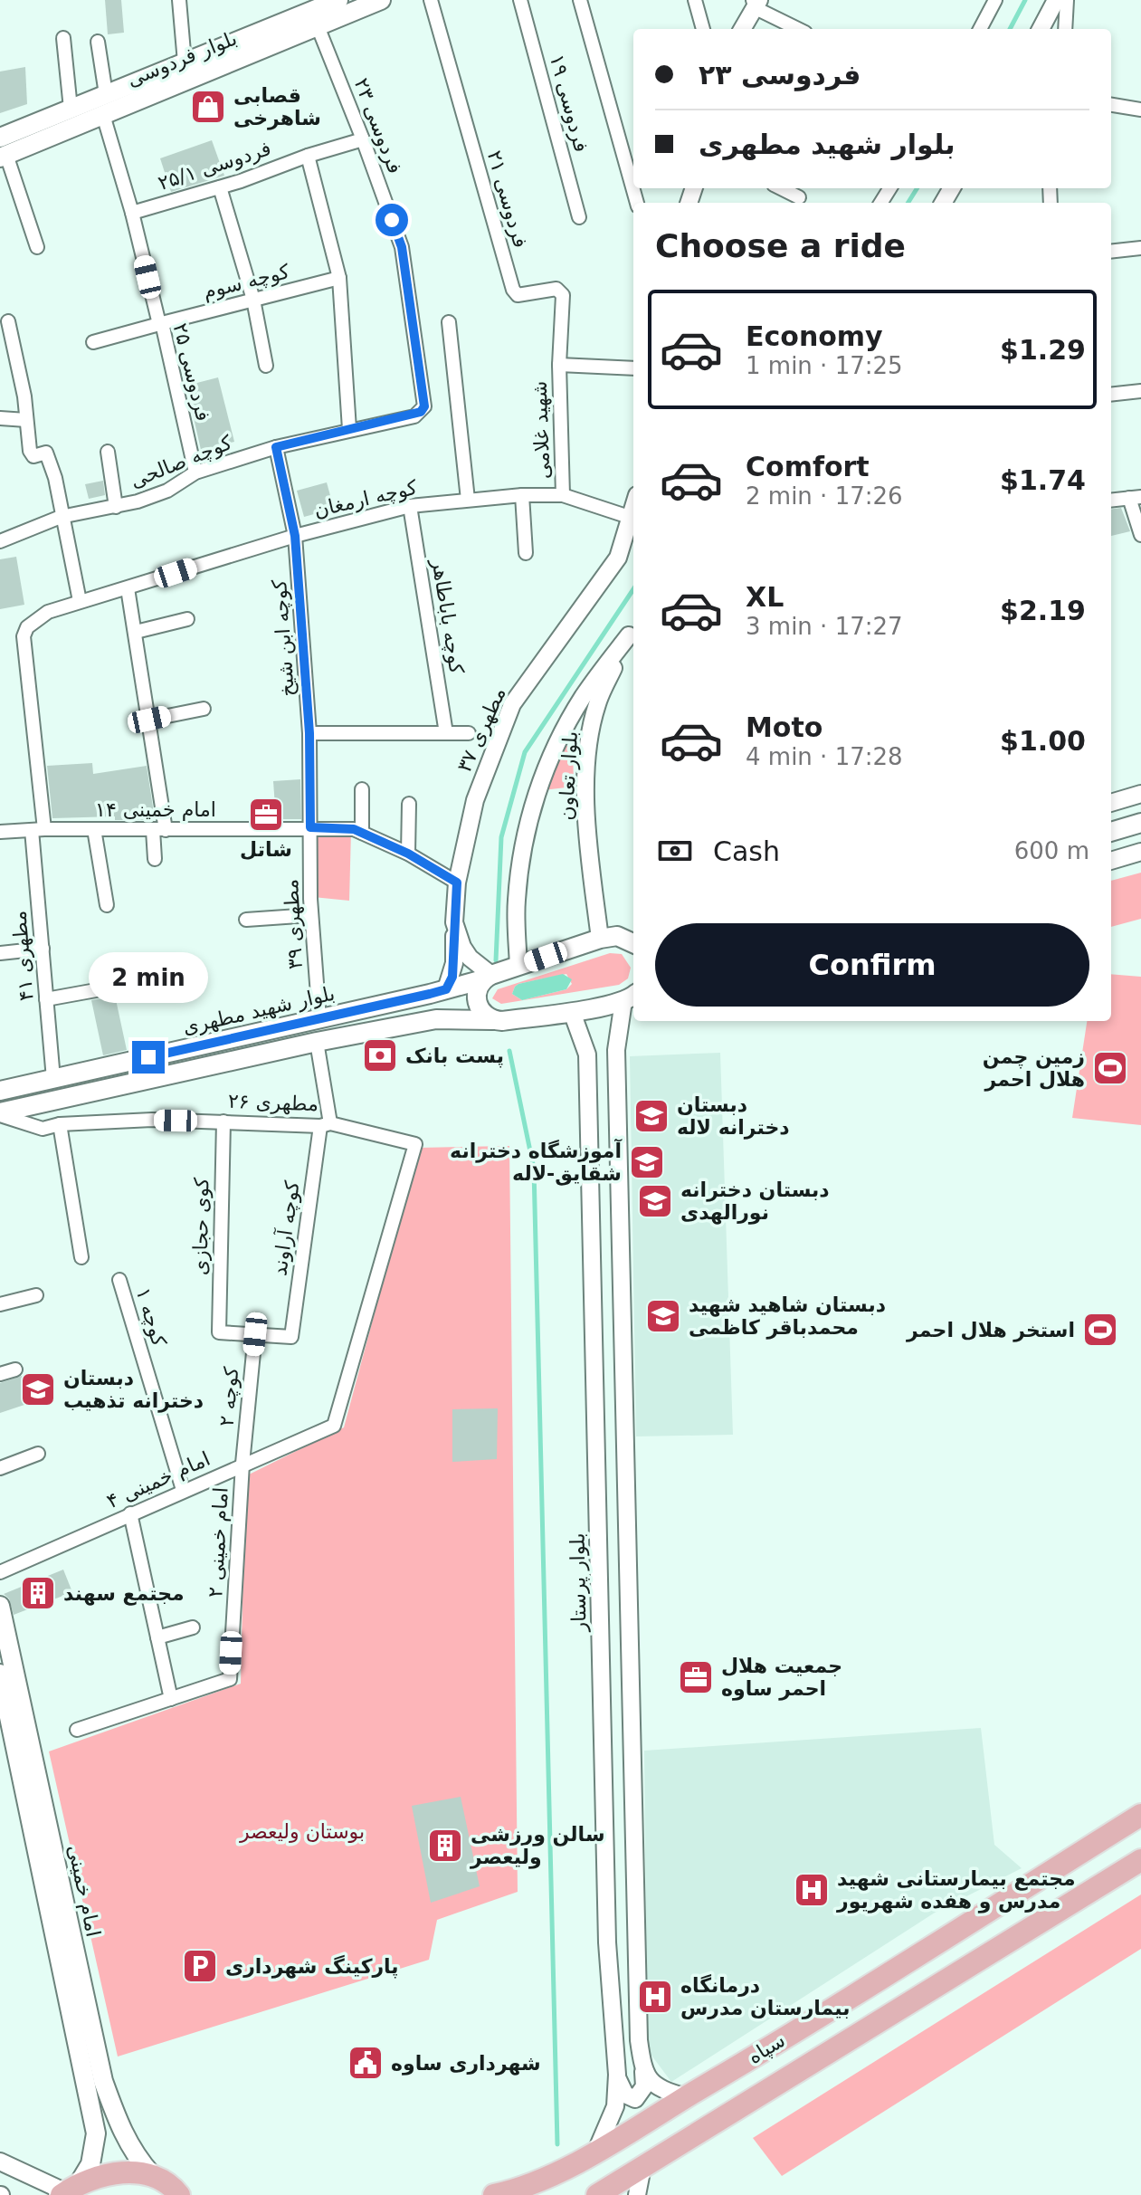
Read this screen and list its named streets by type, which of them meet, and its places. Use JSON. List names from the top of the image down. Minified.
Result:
{"streets":{"main road":["بلوار فردوسی","بلوار شهید مطهری","امام خمینی","سپاه"],"street":["فردوسی ۱۹","فردوسی ۲۳","فردوسی ۲۵/۱","فردوسی ۲۱","کوچه سوم","فردوسی ۲۵","شهید غلامی","کوچه صالحی","کوچه ارمغان","کوچه باباطاهر","کوچه ابن شیخ","مطهری ۳۷","بلوار تعاون","امام خمینی ۱۴","مطهری ۳۹","مطهری ۴۱","مطهری ۲۶","کوی حجازی","کوچه آراوند","کوچه ۱","کوچه ۲","امام خمینی ۴","امام خمینی ۲","بلوار پرستار"]},"crossings":[["بلوار فردوسی","فردوسی ۲۳"],["بلوار فردوسی","فردوسی ۲۵"],["فردوسی ۲۳","فردوسی ۲۵/۱"],["فردوسی ۲۳","کوچه صالحی"],["فردوسی ۲۵/۱","فردوسی ۲۵"],["فردوسی ۲۱","شهید غلامی"],["کوچه سوم","فردوسی ۲۵"],["فردوسی ۲۵","کوچه صالحی"],["شهید غلامی","کوچه ارمغان"],["کوچه صالحی","کوچه ابن شیخ"],["کوچه ارمغان","کوچه باباطاهر"],["کوچه ارمغان","کوچه ابن شیخ"],["کوچه ارمغان","مطهری ۳۷"],["کوچه ارمغان","مطهری ۴۱"],["کوچه ابن شیخ","امام خمینی ۱۴"],["کوچه ابن شیخ","مطهری ۳۹"],["مطهری ۳۷","امام خمینی ۱۴"],["مطهری ۳۷","بلوار شهید مطهری"],["بلوار تعاون","بلوار شهید مطهری"],["امام خمینی ۱۴","مطهری ۳۹"],["امام خمینی ۱۴","مطهری ۴۱"],["مطهری ۳۹","بلوار شهید مطهری"],["مطهری ۴۱","بلوار شهید مطهری"],["مطهری ۲۶","کوی حجازی"],["مطهری ۲۶","کوچه آراوند"],["مطهری ۲۶","امام خمینی ۴"],["کوی حجازی","کوچه آراوند"],["کوی حجازی","کوچه ۲"],["کوچه آراوند","کوچه ۲"],["کوچه ۱","امام خمینی ۴"],["کوچه ۲","امام خمینی ۴"],["کوچه ۲","امام خمینی ۲"],["امام خمینی ۴","امام خمینی ۲"],["بلوار پرستار","سپاه"]],"parks":["بوستان ولیعصر"],"places":{"shop":["قصابی شاهرخی"],"office":["شاتل","جمعیت هلال احمر ساوه"],"bank":["پست بانک"],"sports":["زمین چمن هلال احمر","استخر هلال احمر"],"school or university":["دبستان دخترانه لاله","آموزشگاه دخترانه شقایق-لاله","دبستان دخترانه نورالهدی","دبستان شاهید شهید محمدباقر کاظمی","دبستان دخترانه تذهیب"],"building":["مجتمع سهند","سالن ورزشی ولیعصر"],"hospital":["مجتمع بیمارستانی شهید مدرس و هفده شهریور","درمانگاه بیمارستان مدرس"],"parking":["پارکینگ شهرداری"],"public building":["شهرداری ساوه"]},"page":{"banner":["فردوسی ۲۳","بلوار شهید مطهری"],"heading":"Choose a ride","list":[{"name":"Economy","note":"1 min · 17:25","value":"$1.29"},{"name":"Comfort","note":"2 min · 17:26","value":"$1.74"},{"name":"XL","note":"3 min · 17:27","value":"$2.19"},{"name":"Moto","note":"4 min · 17:28","value":"$1.00"}],"pay":["Cash","600 m"],"buttons":"Confirm","bubble":"2 min"}}
